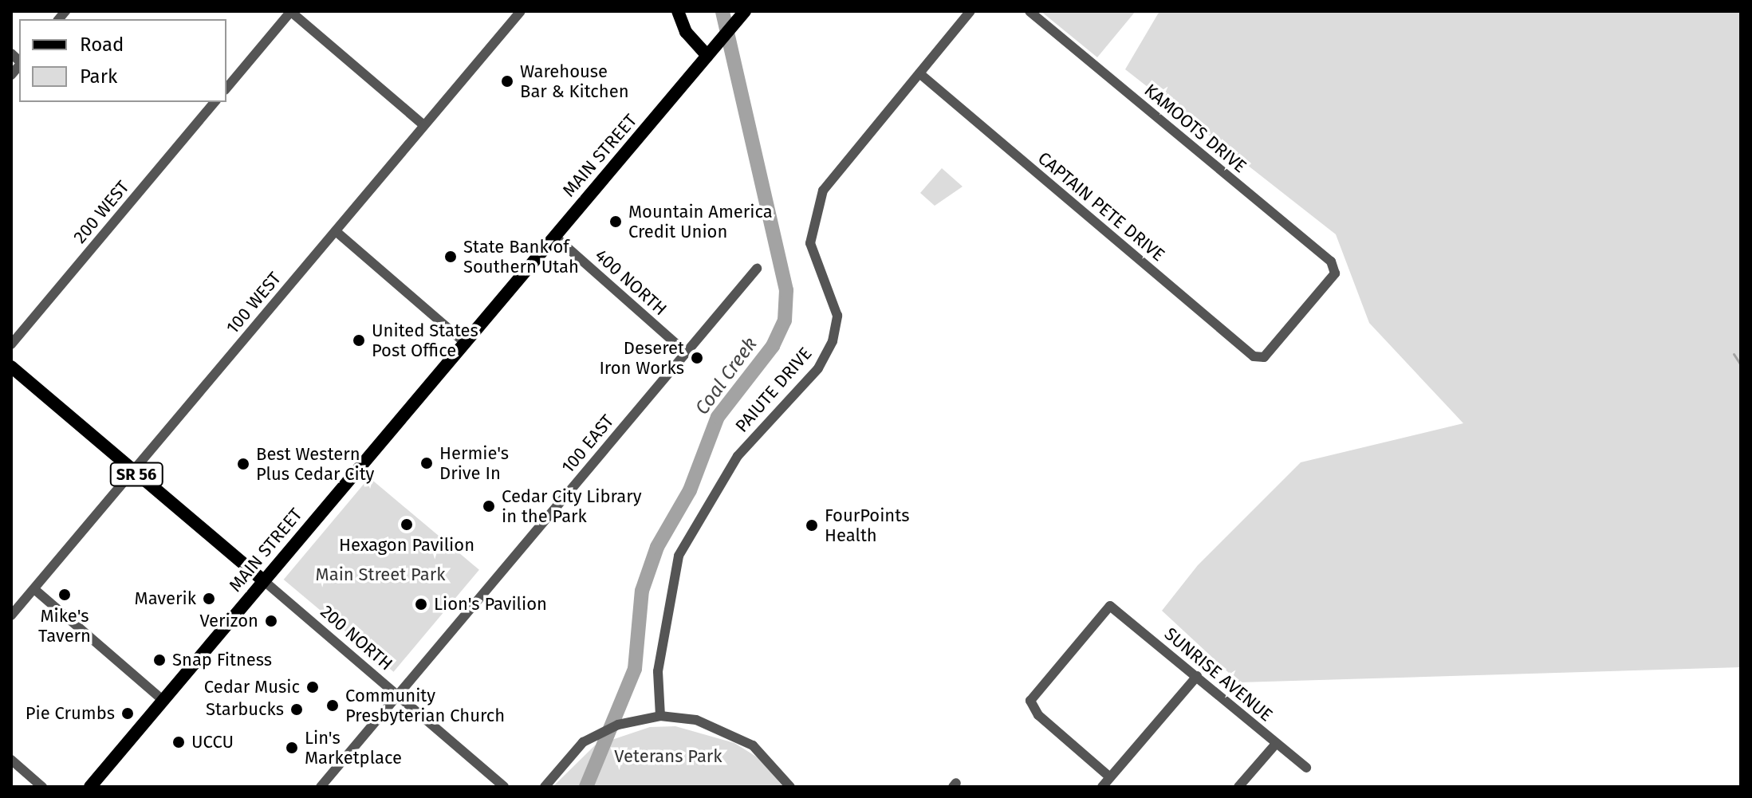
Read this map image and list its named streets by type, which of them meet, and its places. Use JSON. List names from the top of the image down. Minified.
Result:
{"streets":{"main road":["MAIN STREET","SR 56","200 NORTH"],"street":["KAMOOTS DRIVE","CAPTAIN PETE DRIVE","200 WEST","400 NORTH","100 WEST","PAIUTE DRIVE","100 EAST","SUNRISE AVENUE"]},"crossings":[["KAMOOTS DRIVE","CAPTAIN PETE DRIVE"],["MAIN STREET","400 NORTH"],["MAIN STREET","200 NORTH"],["CAPTAIN PETE DRIVE","PAIUTE DRIVE"],["400 NORTH","100 EAST"],["100 WEST","200 NORTH"],["100 EAST","200 NORTH"]],"water":["Coal Creek"],"parks":["Main Street Park","Veterans Park"],"places":["Warehouse Bar & Kitchen","Mountain America Credit Union","State Bank of Southern Utah","United States Post Office","Deseret Iron Works","Hermie's Drive In","Best Western Plus Cedar City","Cedar City Library in the Park","Hexagon Pavilion","FourPoints Health","Mike's Tavern","Maverik","Lion's Pavilion","Verizon","Snap Fitness","Cedar Music","Community Presbyterian Church","Starbucks","Pie Crumbs","UCCU","Lin's Marketplace"],"legend":["Road","Park"]}
